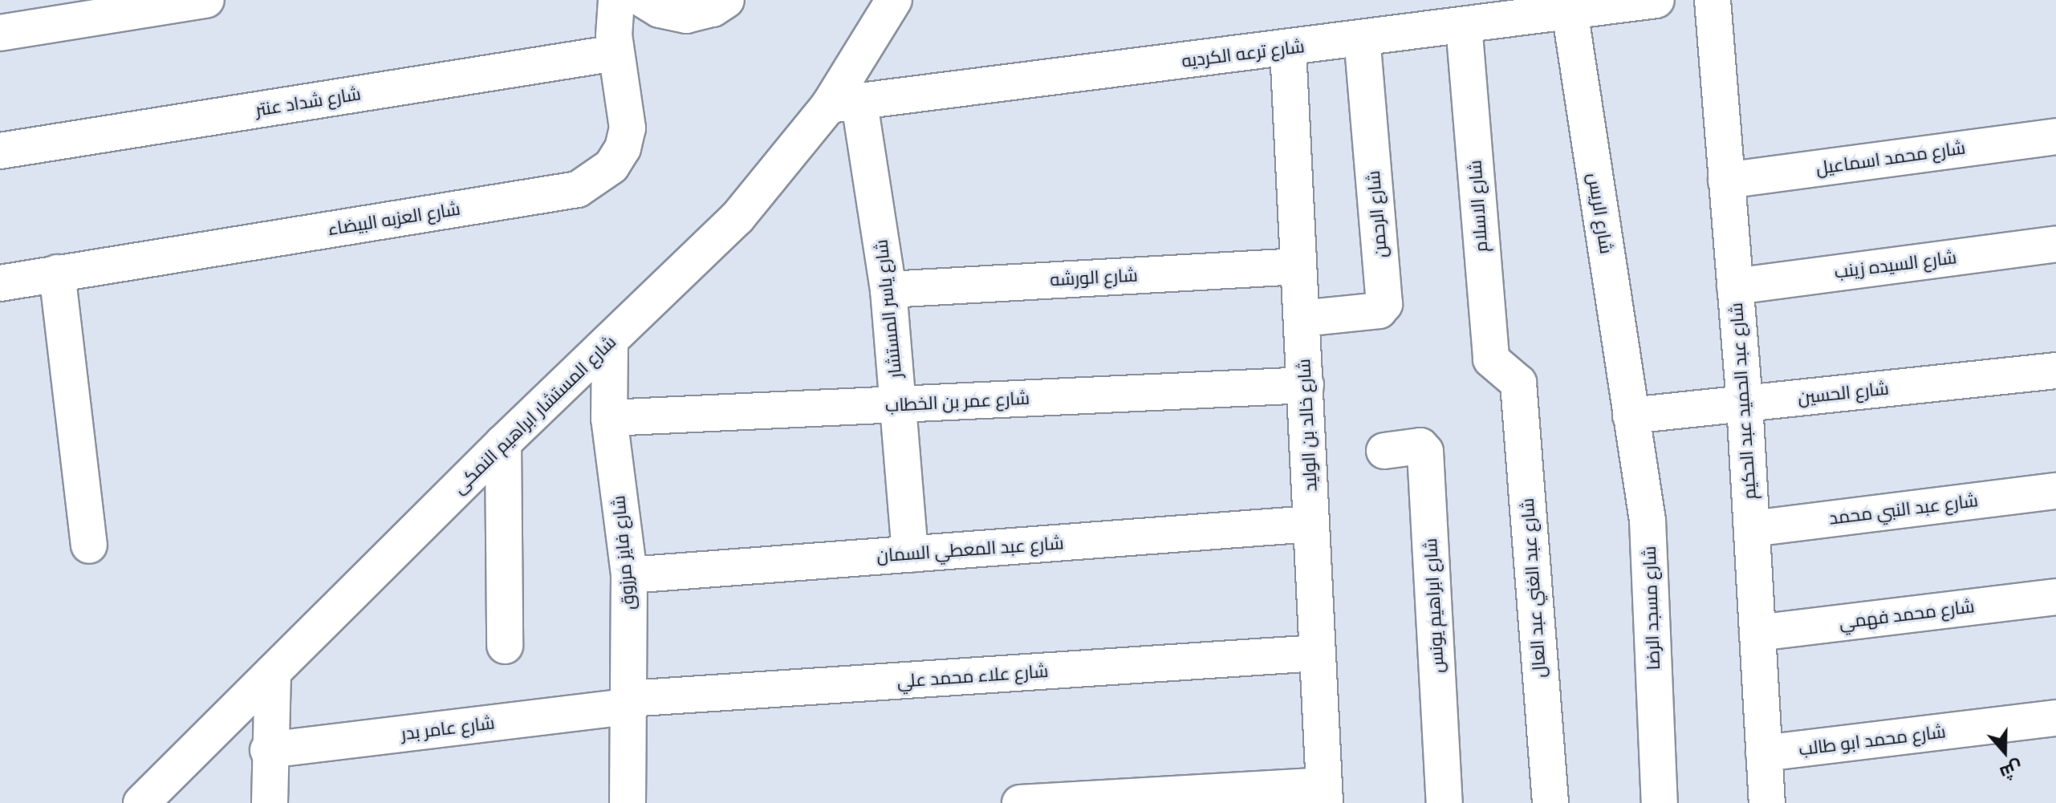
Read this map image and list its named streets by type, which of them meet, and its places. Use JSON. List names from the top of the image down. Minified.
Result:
{"streets":{"street":["شارع ترعه الكرديه","شارع شداد عنتر","شارع محمد اسماعيل","شارع الاسلام","شارع الريس","شارع الرحمن","شارع العزبه البيضاء","شارع السيده زينب","شارع الورشه","شارع ياسر المستشار","شارع الحسين","شارع عبد الحميد عبد الحكيم","شارع عمر بن الخطاب","شارع المستشار ابراهيم النمكى","شارع خالد بن الوليد","شارع عبد النبي محمد","شارع عبد المعطي السمان","شارع فايز مرزوق","شارع عبد الغني عبد العال","شارع ابراهيم يونس","شارع مسجد الرضا","شارع محمد فهمي","شارع علاء محمد علي","شارع عامر بدر","شارع محمد ابو طالب"]},"crossings":[["شارع ترعه الكرديه","شارع الاسلام"],["شارع ترعه الكرديه","شارع الريس"],["شارع ترعه الكرديه","شارع الرحمن"],["شارع ترعه الكرديه","شارع ياسر المستشار"],["شارع ترعه الكرديه","شارع المستشار ابراهيم النمكى"],["شارع ترعه الكرديه","شارع خالد بن الوليد"],["شارع شداد عنتر","شارع العزبه البيضاء"],["شارع محمد اسماعيل","شارع عبد الحميد عبد الحكيم"],["شارع الاسلام","شارع عبد الغني عبد العال"],["شارع الريس","شارع الحسين"],["شارع الريس","شارع مسجد الرضا"],["شارع الرحمن","شارع خالد بن الوليد"],["شارع السيده زينب","شارع عبد الحميد عبد الحكيم"],["شارع الورشه","شارع ياسر المستشار"],["شارع الورشه","شارع خالد بن الوليد"],["شارع ياسر المستشار","شارع عمر بن الخطاب"],["شارع ياسر المستشار","شارع المستشار ابراهيم النمكى"],["شارع ياسر المستشار","شارع عبد المعطي السمان"],["شارع الحسين","شارع عبد الحميد عبد الحكيم"],["شارع الحسين","شارع مسجد الرضا"],["شارع عبد الحميد عبد الحكيم","شارع عبد النبي محمد"],["شارع عبد الحميد عبد الحكيم","شارع محمد فهمي"],["شارع عبد الحميد عبد الحكيم","شارع محمد ابو طالب"],["شارع عمر بن الخطاب","شارع خالد بن الوليد"],["شارع عمر بن الخطاب","شارع فايز مرزوق"],["شارع المستشار ابراهيم النمكى","شارع فايز مرزوق"],["شارع خالد بن الوليد","شارع عبد المعطي السمان"],["شارع خالد بن الوليد","شارع علاء محمد علي"],["شارع عبد المعطي السمان","شارع فايز مرزوق"],["شارع فايز مرزوق","شارع علاء محمد علي"],["شارع فايز مرزوق","شارع عامر بدر"],["شارع علاء محمد علي","شارع عامر بدر"]],"north":"bottom"}
